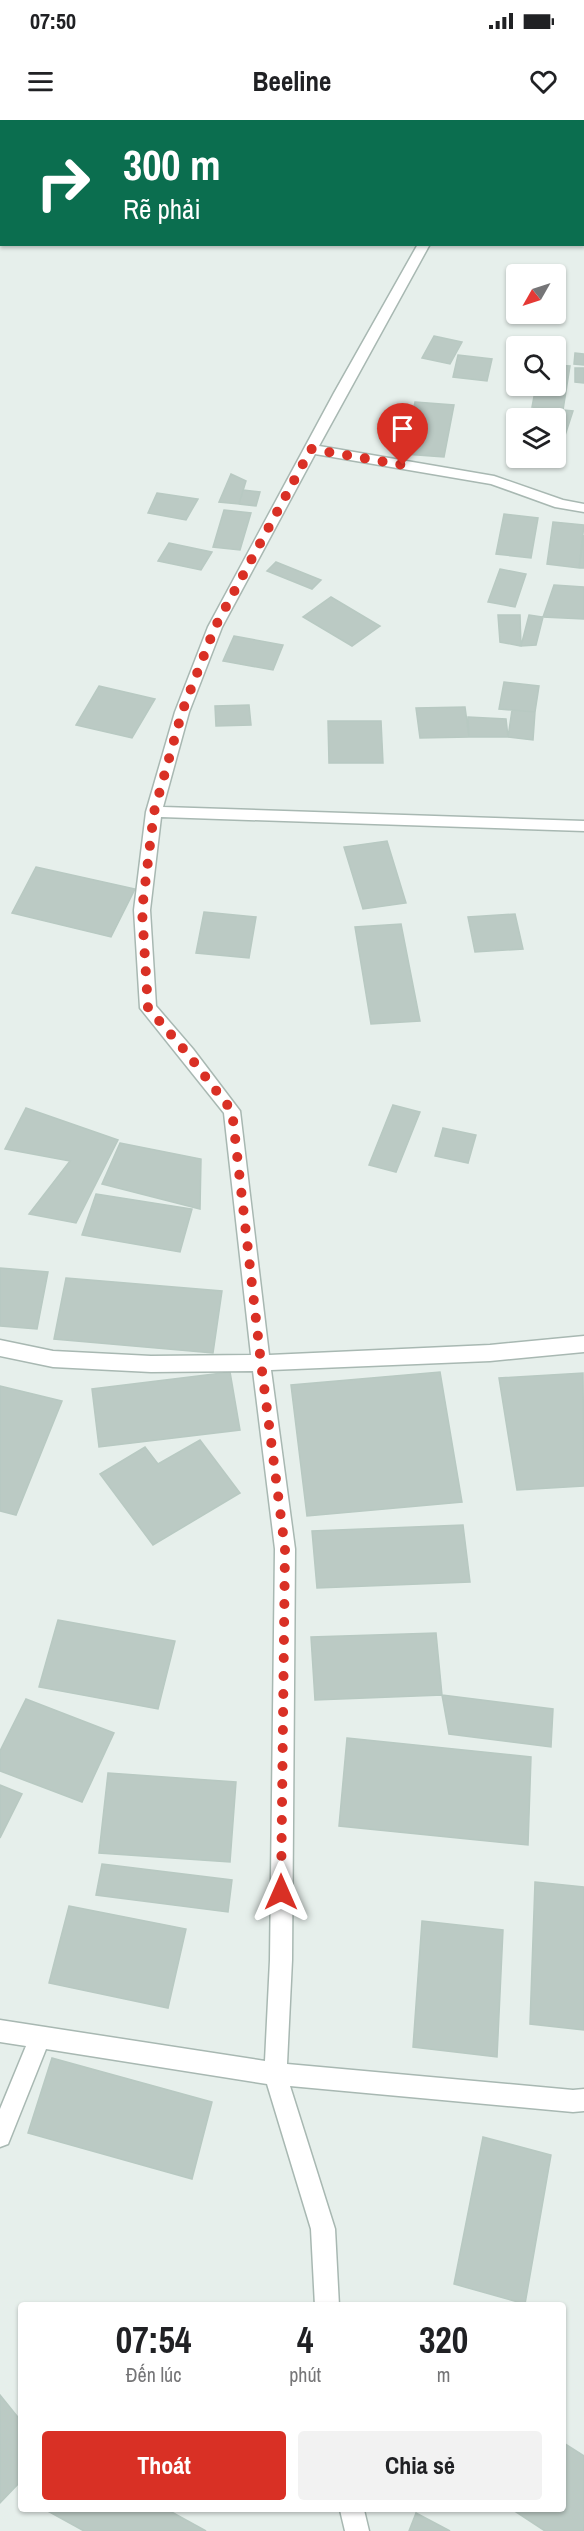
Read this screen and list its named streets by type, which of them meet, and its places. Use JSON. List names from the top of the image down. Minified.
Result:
{"north":"bottom left","page":{"status":"07:50","header":"Beeline","turn":["300 m","Rẽ phải"],"eta":["07:54","Đến lúc","4","phút","320","m"],"buttons":["Thoát","Chia sẻ"]}}
